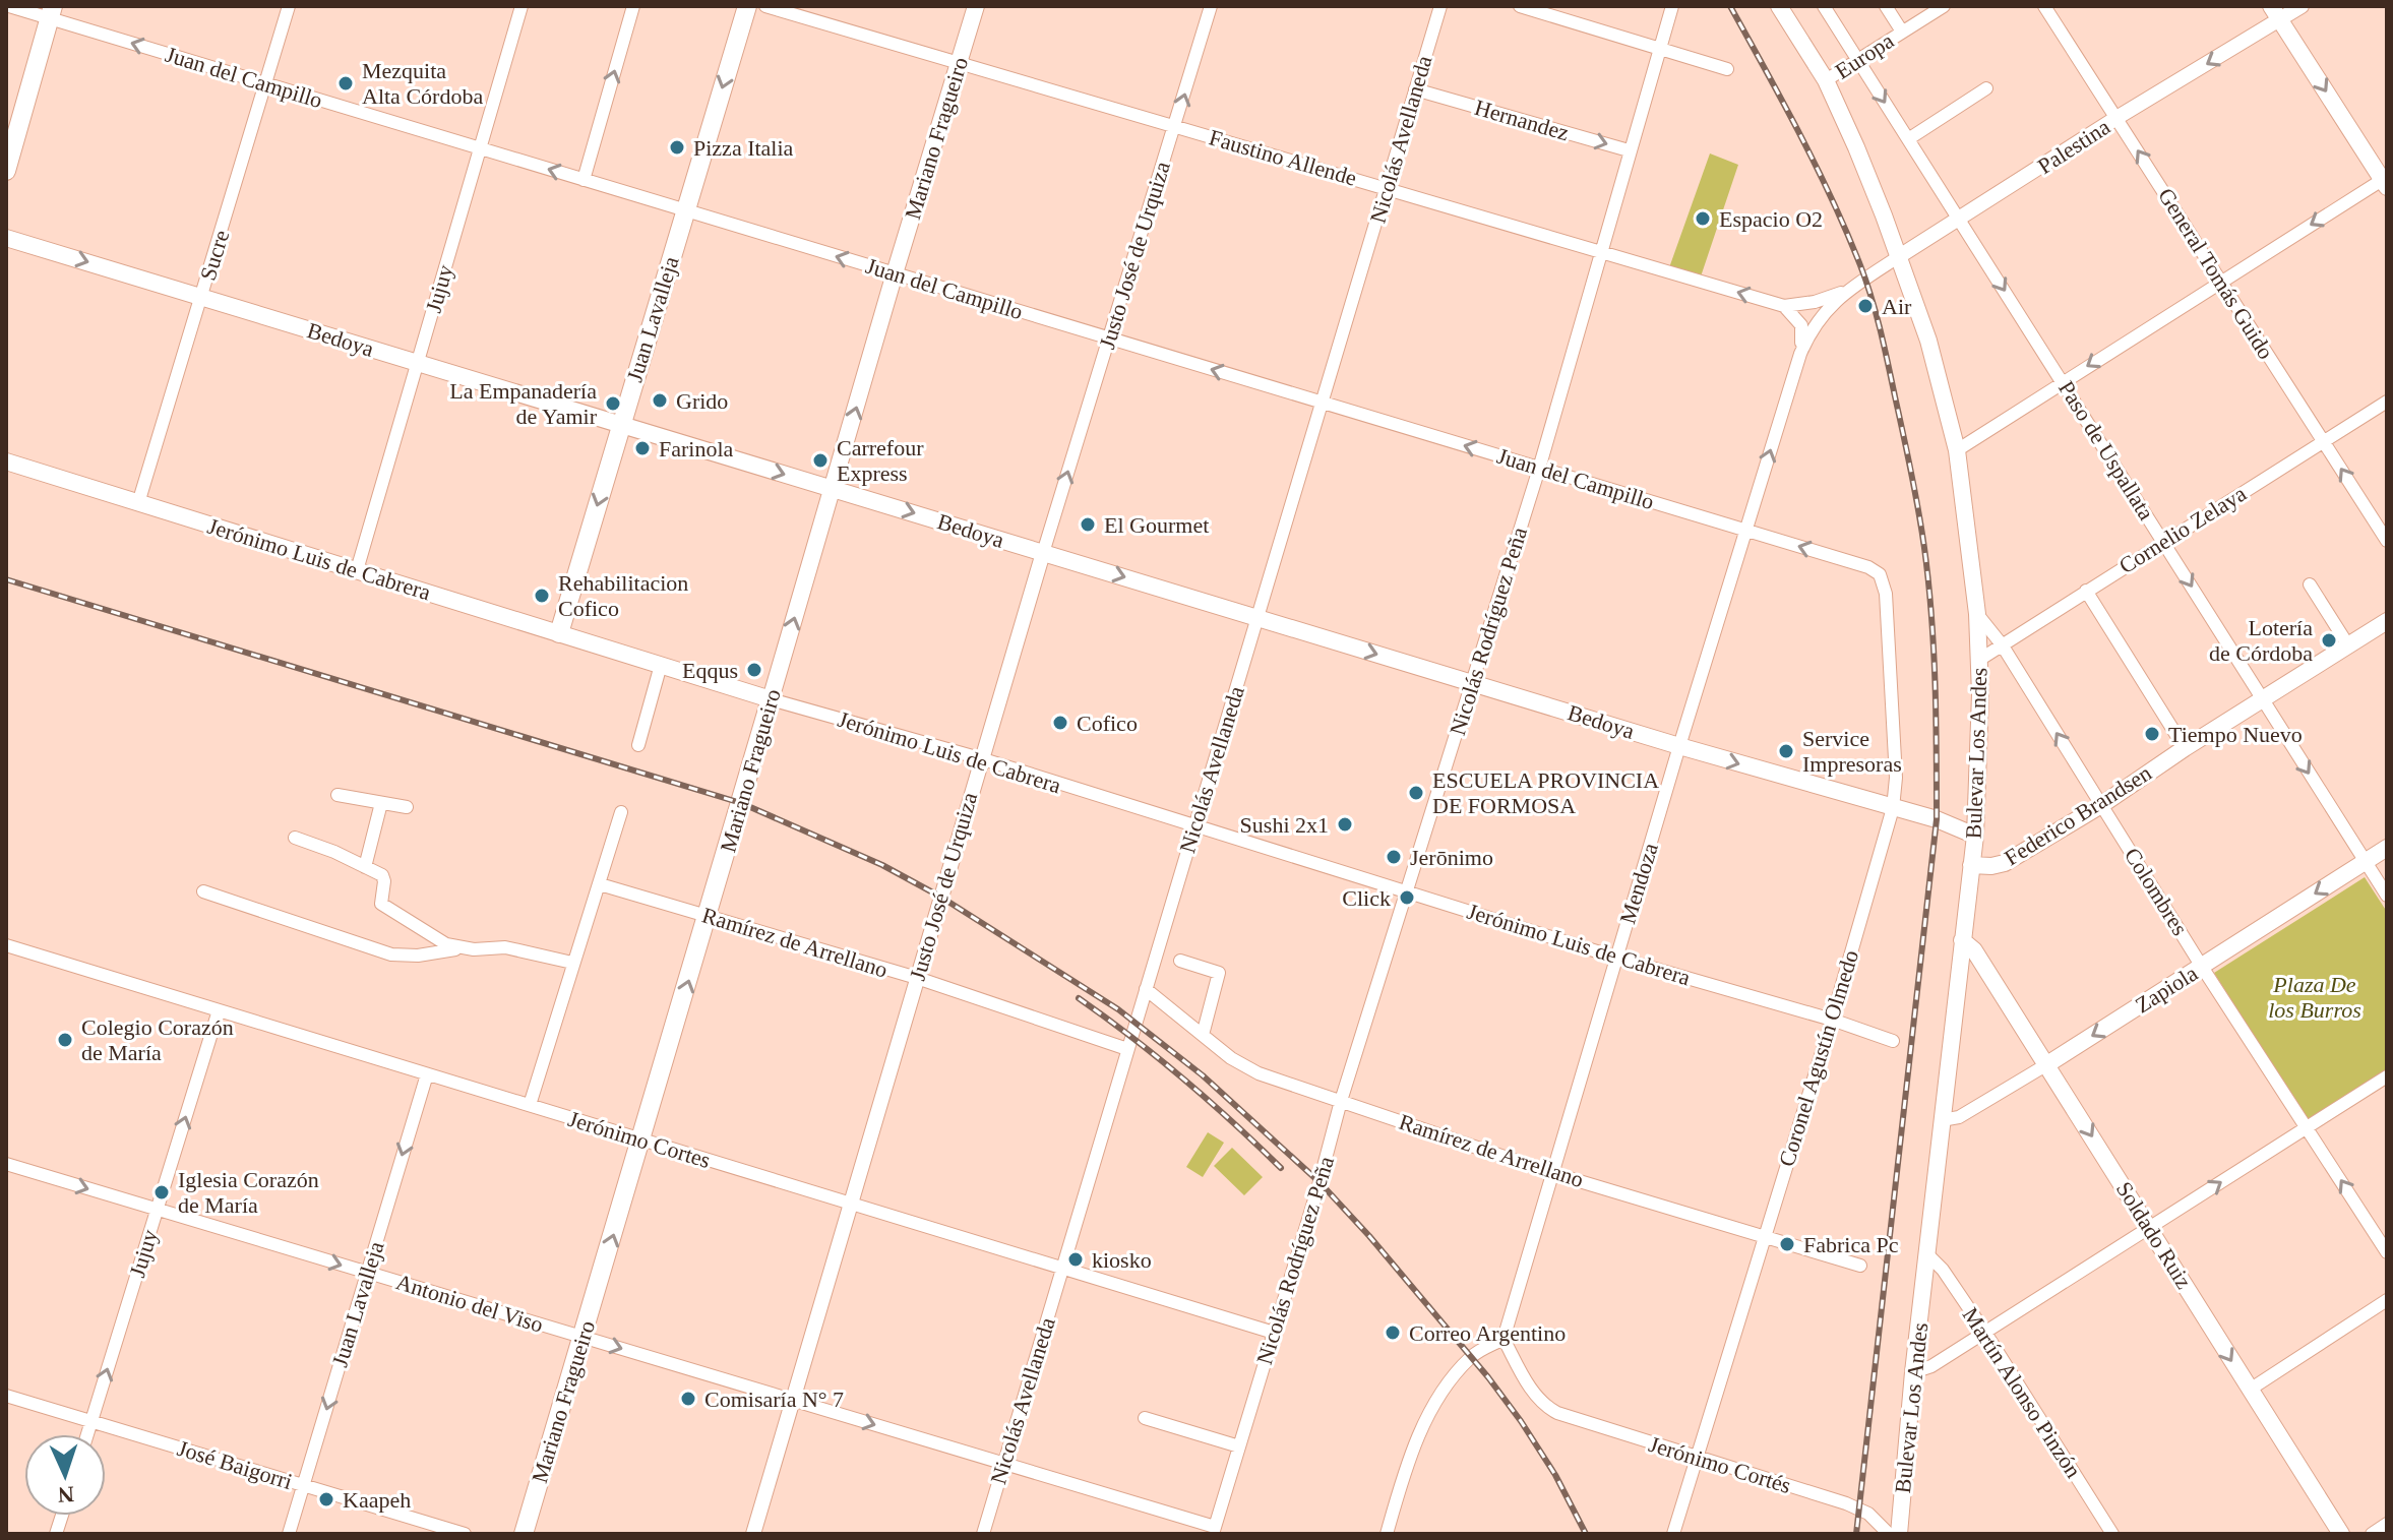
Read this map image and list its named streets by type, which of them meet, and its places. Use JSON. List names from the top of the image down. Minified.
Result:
{"streets":{"main road":["Mariano Fragueiro","Juan Lavalleja","Bedoya","Jerónimo Luis de Cabrera","Bulevar Los Andes","Federico Brandsen","Zapiola","Soldado Ruiz"],"street":["Europa","Juan del Campillo","Hernandez","Nicolás Avellaneda","Palestina","Faustino Allende","Sucre","Justo José de Urquiza","General Tomás Guido","Jujuy","Paso de Uspallata","Cornelio Zelaya","Nicolás Rodríguez Peña","Mendoza","Colombres","Ramírez de Arrellano","Coronel Agustín Olmedo","Jerónimo Cortes","Antonio del Viso","Martín Alonso Pinzón","José Baigorri","Jerónimo Cortés"]},"crossings":[["Europa","Paso de Uspallata"],["Europa","Bulevar Los Andes"],["Juan del Campillo","Mariano Fragueiro"],["Juan del Campillo","Nicolás Avellaneda"],["Juan del Campillo","Sucre"],["Juan del Campillo","Justo José de Urquiza"],["Juan del Campillo","Jujuy"],["Juan del Campillo","Juan Lavalleja"],["Juan del Campillo","Nicolás Rodríguez Peña"],["Juan del Campillo","Mendoza"],["Juan del Campillo","Coronel Agustín Olmedo"],["Hernandez","Nicolás Avellaneda"],["Hernandez","Nicolás Rodríguez Peña"],["Mariano Fragueiro","Faustino Allende"],["Mariano Fragueiro","Bedoya"],["Mariano Fragueiro","Jerónimo Luis de Cabrera"],["Mariano Fragueiro","Ramírez de Arrellano"],["Mariano Fragueiro","Jerónimo Cortes"],["Mariano Fragueiro","Antonio del Viso"],["Nicolás Avellaneda","Faustino Allende"],["Nicolás Avellaneda","Bedoya"],["Nicolás Avellaneda","Jerónimo Luis de Cabrera"],["Nicolás Avellaneda","Ramírez de Arrellano"],["Nicolás Avellaneda","Jerónimo Cortes"],["Nicolás Avellaneda","Antonio del Viso"],["Palestina","Faustino Allende"],["Palestina","General Tomás Guido"],["Palestina","Paso de Uspallata"],["Palestina","Bulevar Los Andes"],["Palestina","Mendoza"],["Faustino Allende","Justo José de Urquiza"],["Faustino Allende","Nicolás Rodríguez Peña"],["Faustino Allende","Mendoza"],["Sucre","Bedoya"],["Sucre","Jerónimo Luis de Cabrera"],["Justo José de Urquiza","Bedoya"],["Justo José de Urquiza","Jerónimo Luis de Cabrera"],["Justo José de Urquiza","Ramírez de Arrellano"],["Justo José de Urquiza","Jerónimo Cortes"],["Justo José de Urquiza","Antonio del Viso"],["General Tomás Guido","Cornelio Zelaya"],["Jujuy","Bedoya"],["Jujuy","Jerónimo Luis de Cabrera"],["Jujuy","Jerónimo Cortes"],["Jujuy","Antonio del Viso"],["Jujuy","José Baigorri"],["Juan Lavalleja","Bedoya"],["Juan Lavalleja","Jerónimo Luis de Cabrera"],["Juan Lavalleja","Jerónimo Cortes"],["Juan Lavalleja","Antonio del Viso"],["Juan Lavalleja","José Baigorri"],["Bedoya","Nicolás Rodríguez Peña"],["Bedoya","Bulevar Los Andes"],["Bedoya","Mendoza"],["Bedoya","Coronel Agustín Olmedo"],["Paso de Uspallata","Cornelio Zelaya"],["Paso de Uspallata","Federico Brandsen"],["Paso de Uspallata","Zapiola"],["Cornelio Zelaya","Bulevar Los Andes"],["Cornelio Zelaya","Colombres"],["Jerónimo Luis de Cabrera","Nicolás Rodríguez Peña"],["Jerónimo Luis de Cabrera","Mendoza"],["Jerónimo Luis de Cabrera","Coronel Agustín Olmedo"],["Nicolás Rodríguez Peña","Ramírez de Arrellano"],["Nicolás Rodríguez Peña","Jerónimo Cortes"],["Nicolás Rodríguez Peña","Antonio del Viso"],["Bulevar Los Andes","Federico Brandsen"],["Bulevar Los Andes","Colombres"],["Bulevar Los Andes","Zapiola"],["Bulevar Los Andes","Soldado Ruiz"],["Bulevar Los Andes","Martín Alonso Pinzón"],["Federico Brandsen","Colombres"],["Mendoza","Ramírez de Arrellano"],["Mendoza","Jerónimo Cortés"],["Colombres","Zapiola"],["Ramírez de Arrellano","Coronel Agustín Olmedo"],["Zapiola","Soldado Ruiz"],["Coronel Agustín Olmedo","Jerónimo Cortés"]],"one_way":["Juan del Campillo","Hernandez","Mariano Fragueiro","Palestina","General Tomás Guido","Jujuy","Juan Lavalleja","Bedoya","Zapiola","Soldado Ruiz","Antonio del Viso"],"parks":["Plaza De los Burros"],"places":["Mezquita Alta Córdoba","Pizza Italia","Espacio O2","Air","Grido","La Empanadería de Yamir","Farinola","Carrefour Express","El Gourmet","Rehabilitacion Cofico","Lotería de Córdoba","Eqqus","Cofico","Tiempo Nuevo","Service Impresoras","ESCUELA PROVINCIA DE FORMOSA","Sushi 2x1","Jerōnimo","Click","Colegio Corazón de María","Iglesia Corazón de María","Fabrica Pc","kiosko","Correo Argentino","Comisaría N° 7","Kaapeh"],"north":"bottom"}
